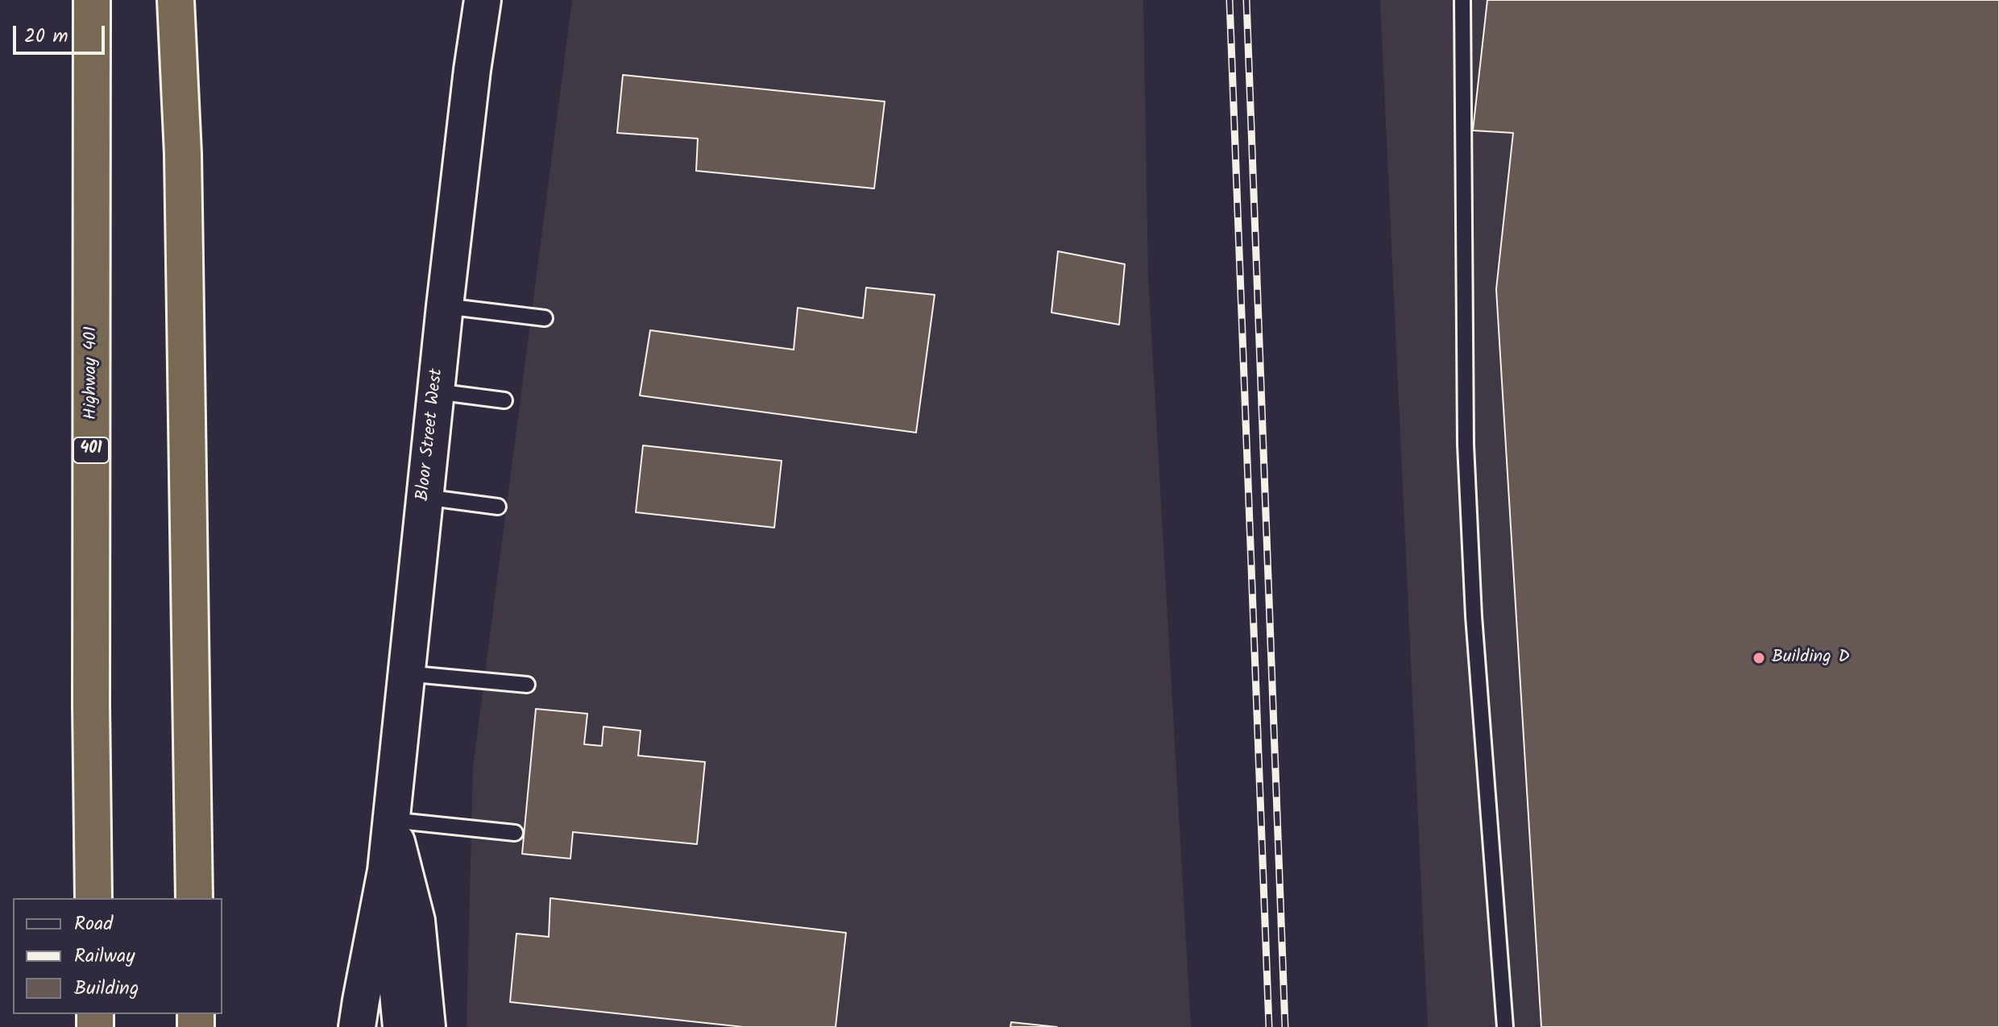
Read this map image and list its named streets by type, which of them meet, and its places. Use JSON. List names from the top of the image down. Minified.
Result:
{"streets":{"highway":["Highway 401","401"],"main road":["Bloor Street West"]},"places":["Building D"],"legend":["Road","Railway","Building"],"scale_bar":"20 m"}
